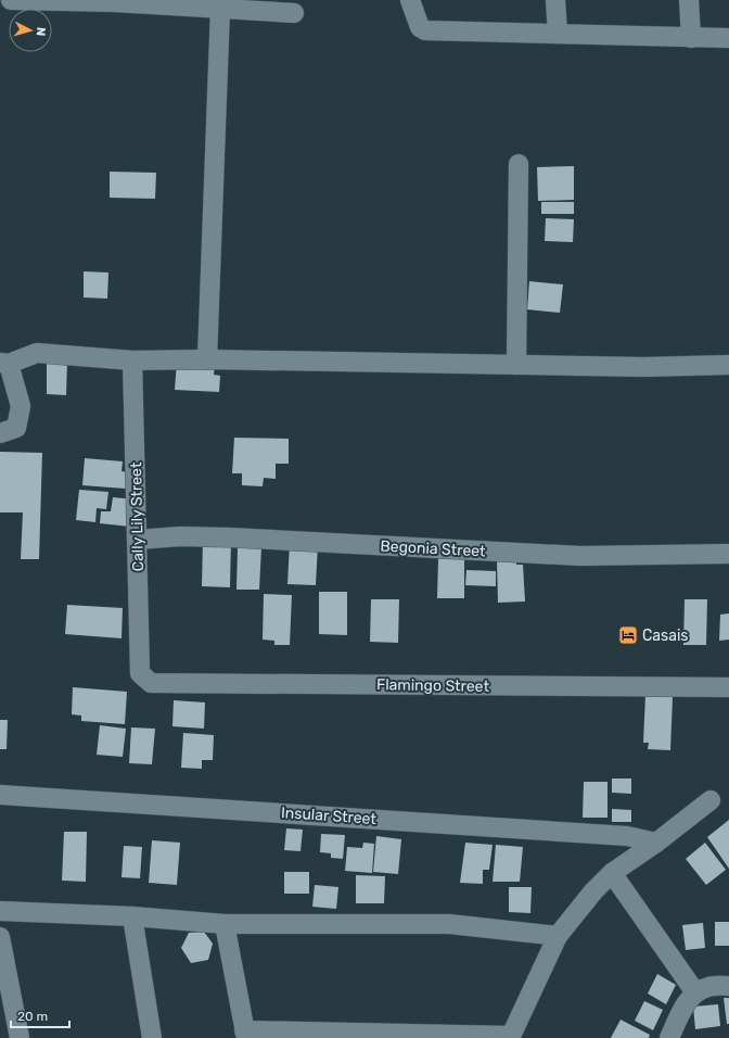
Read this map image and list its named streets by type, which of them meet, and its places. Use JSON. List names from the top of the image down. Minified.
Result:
{"streets":{"street":["Cally Lily Street","Begonia Street","Flamingo Street","Insular Street"]},"crossings":[["Cally Lily Street","Begonia Street"],["Cally Lily Street","Flamingo Street"]],"places":{"hotel":["Casais"]},"scale_bar":"20 m","north":"right"}
